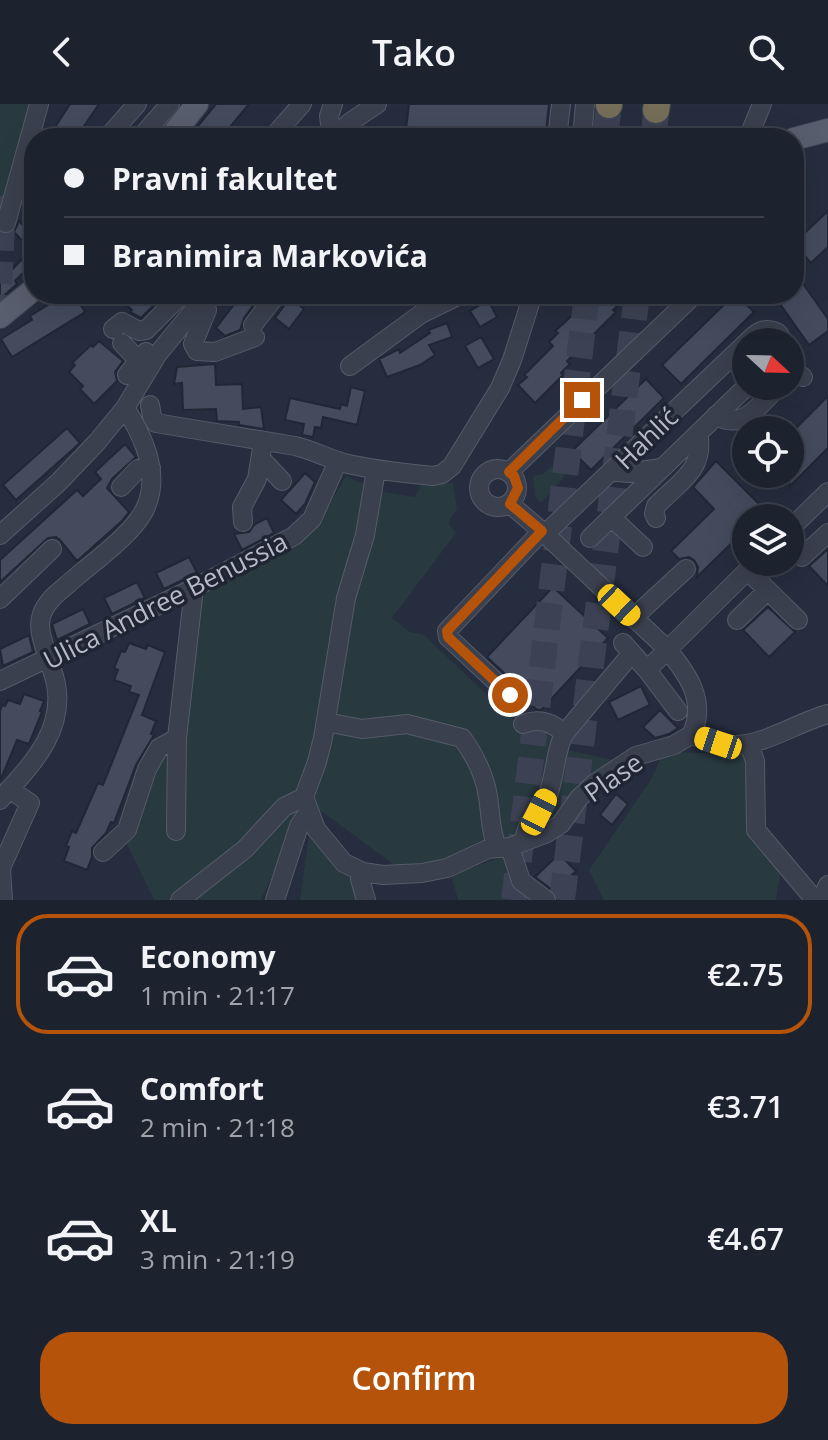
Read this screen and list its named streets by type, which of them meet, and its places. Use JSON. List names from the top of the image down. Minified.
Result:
{"streets":{"street":["Hahlić","Ulica Andree Benussia","Plase"]},"north":"right","page":{"header":"Tako","banner":["Pravni fakultet","Branimira Markovića"],"list":[{"name":"Economy","note":"1 min · 21:17","value":"€2.75"},{"name":"Comfort","note":"2 min · 21:18","value":"€3.71"},{"name":"XL","note":"3 min · 21:19","value":"€4.67"}],"buttons":"Confirm"}}
